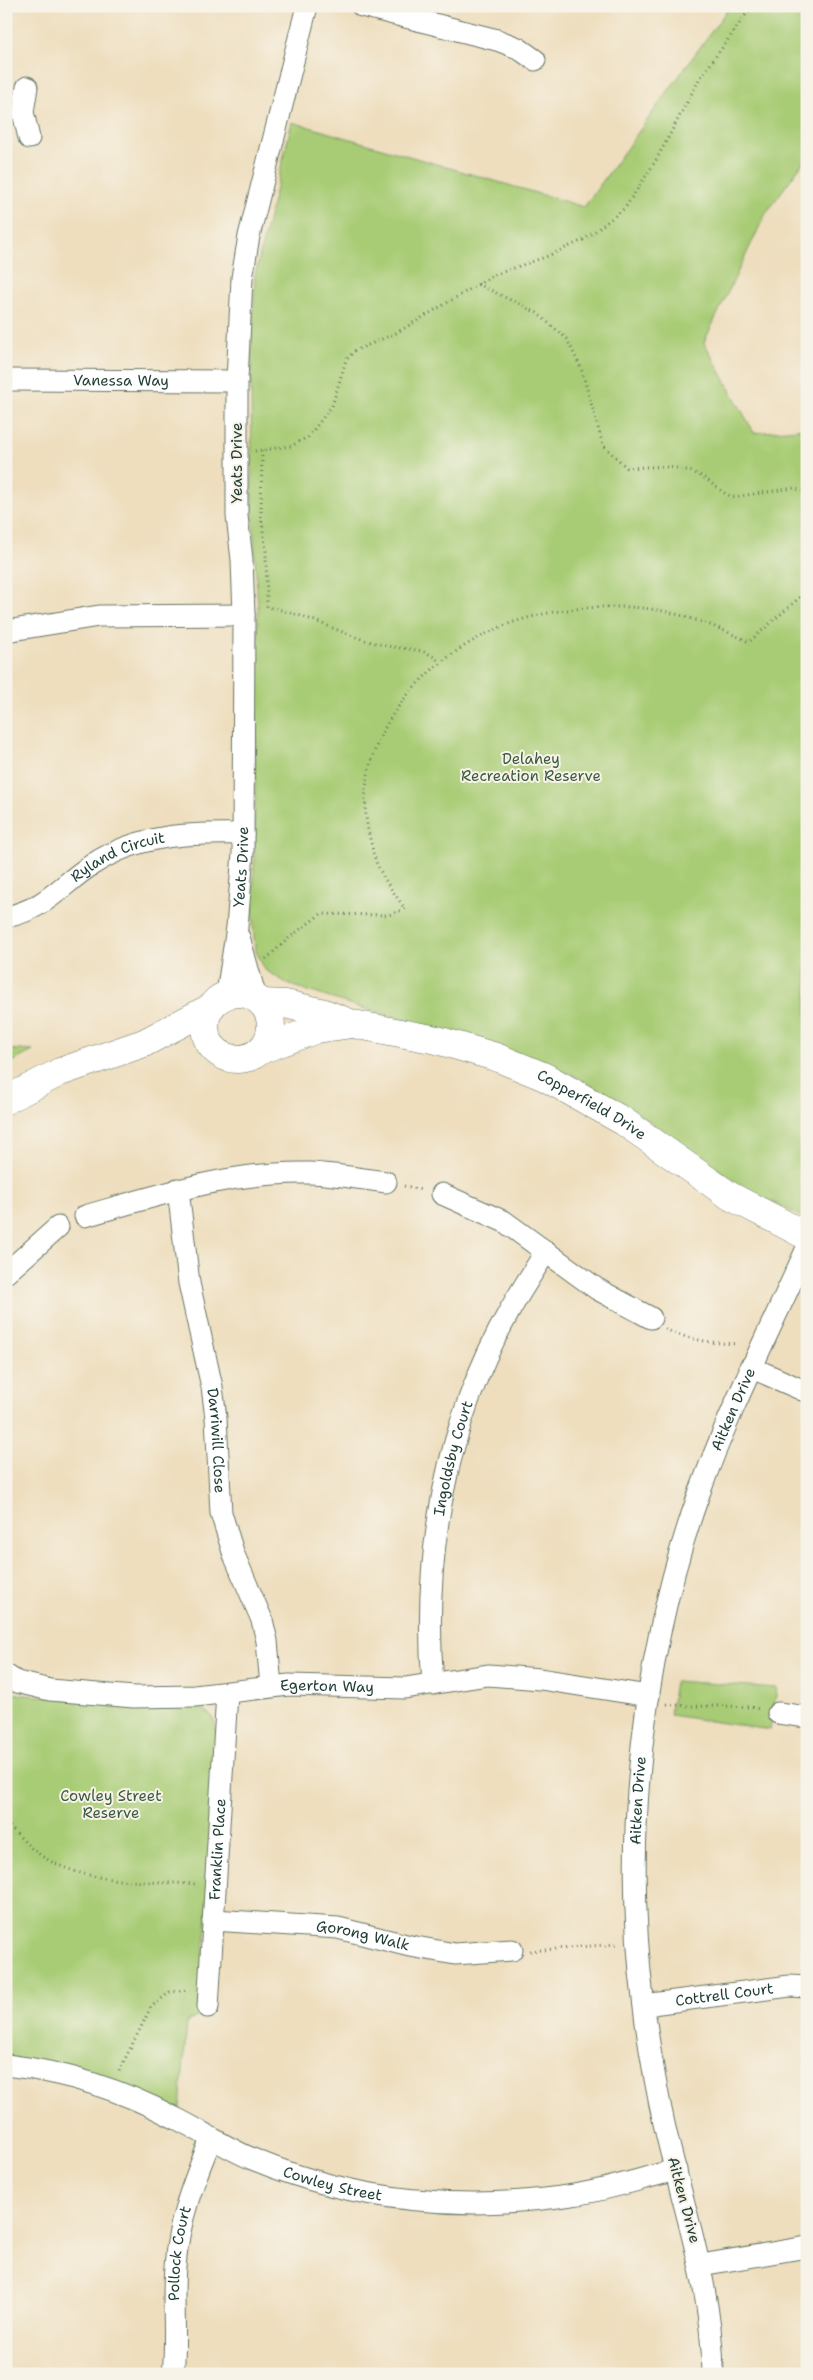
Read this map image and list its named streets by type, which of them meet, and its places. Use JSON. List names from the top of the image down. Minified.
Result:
{"streets":{"street":["Vanessa Way","Yeats Drive","Ryland Circuit","Copperfield Drive","Aitken Drive","Darriwill Close","Ingoldsby Court","Egerton Way","Franklin Place","Gorong Walk","Cottrell Court","Cowley Street","Pollock Court"]},"crossings":[["Vanessa Way","Yeats Drive"],["Yeats Drive","Ryland Circuit"],["Yeats Drive","Copperfield Drive"],["Aitken Drive","Egerton Way"],["Aitken Drive","Cottrell Court"],["Aitken Drive","Cowley Street"],["Darriwill Close","Egerton Way"],["Ingoldsby Court","Egerton Way"],["Egerton Way","Franklin Place"],["Franklin Place","Gorong Walk"],["Cowley Street","Pollock Court"]],"parks":["Delahey Recreation Reserve","Cowley Street Reserve"]}
